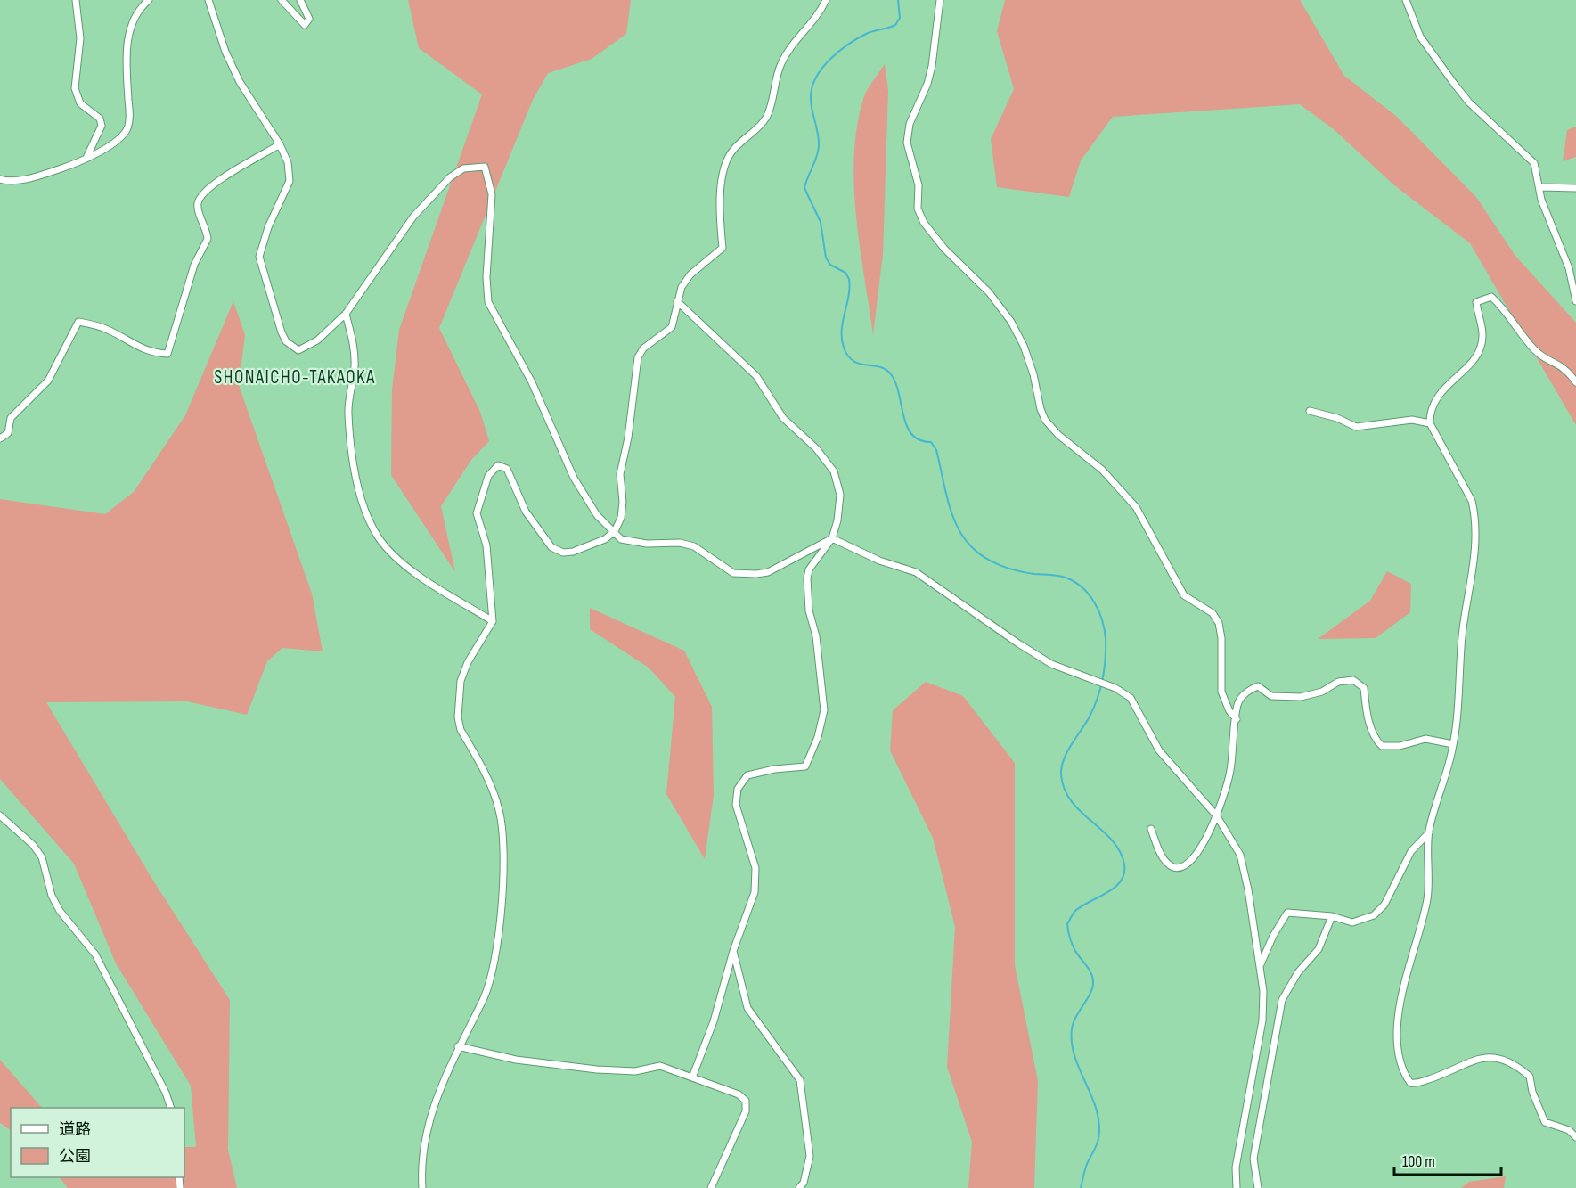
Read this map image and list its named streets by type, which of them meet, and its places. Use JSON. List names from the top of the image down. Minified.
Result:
{"districts":["SHONAICHO-TAKAOKA"],"legend":["道路","公園"],"scale_bar":"100 m"}
